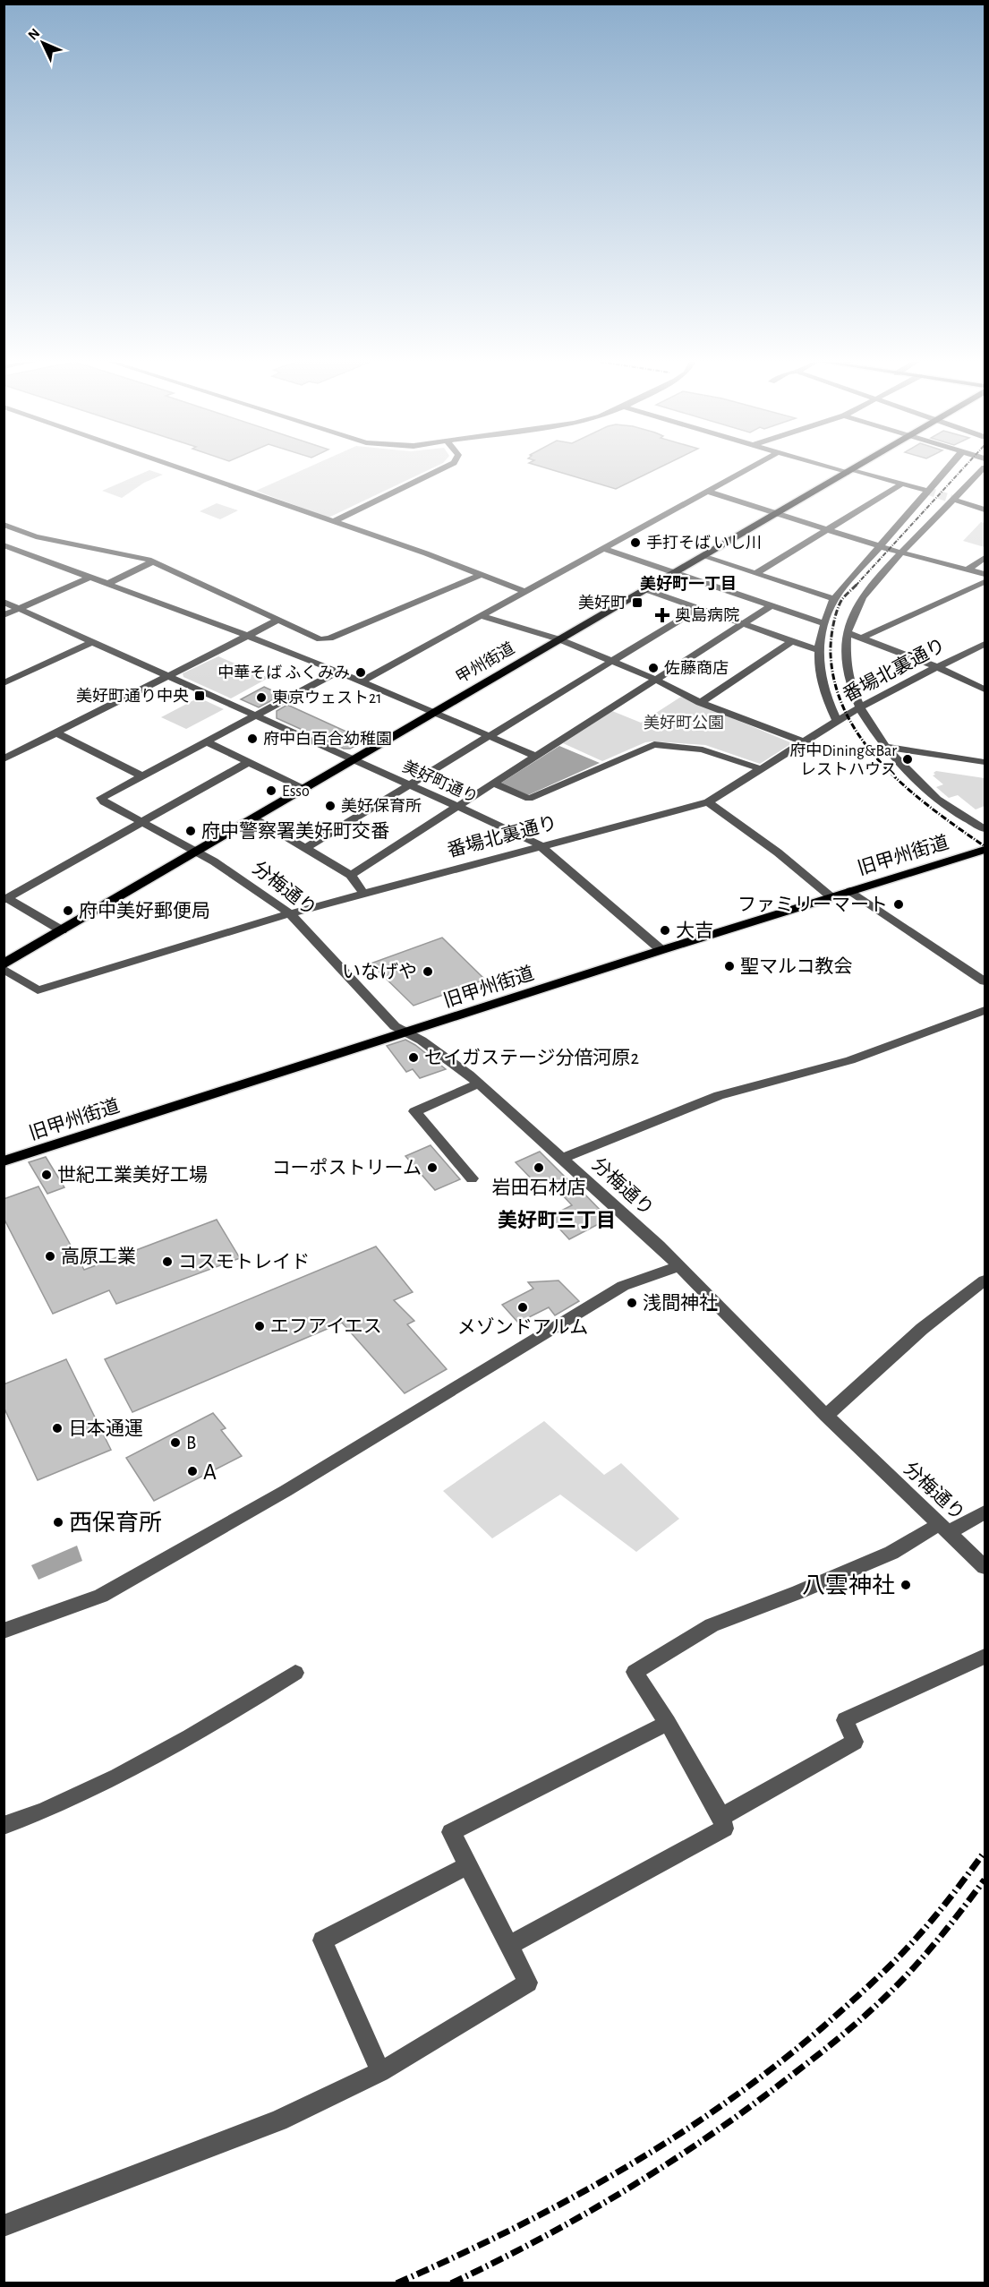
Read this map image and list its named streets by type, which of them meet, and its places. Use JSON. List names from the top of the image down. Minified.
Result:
{"streets":{"highway":["甲州街道"],"main road":["旧甲州街道"],"street":["番場北裏通り","美好町通り","分梅通り"]},"crossings":[["甲州街道","美好町通り"],["甲州街道","分梅通り"],["番場北裏通り","美好町通り"],["番場北裏通り","分梅通り"],["美好町通り","旧甲州街道"],["旧甲州街道","分梅通り"]],"districts":["美好町一丁目","美好町三丁目"],"parks":["美好町公園"],"places":{"other":["手打そば いし川","佐藤商店","中華そば ふくみみ","東京ウェスト21","府中白百合幼稚園","府中Dining&Bar レストハウス","Esso","美好保育所","府中警察署美好町交番","ファミリーマート","府中美好郵便局","大吉","聖マルコ教会","いなげや","セイガステージ分倍河原2","コーポストリーム","岩田石材店","世紀工業美好工場","高原工業","コスモトレイド","浅間神社","メゾンドアルム","エフアイエス","日本通運","B","A","西保育所","八雲神社"],"transit":["美好町","美好町通り中央"],"health":["奥島病院"]},"north":"top left"}
